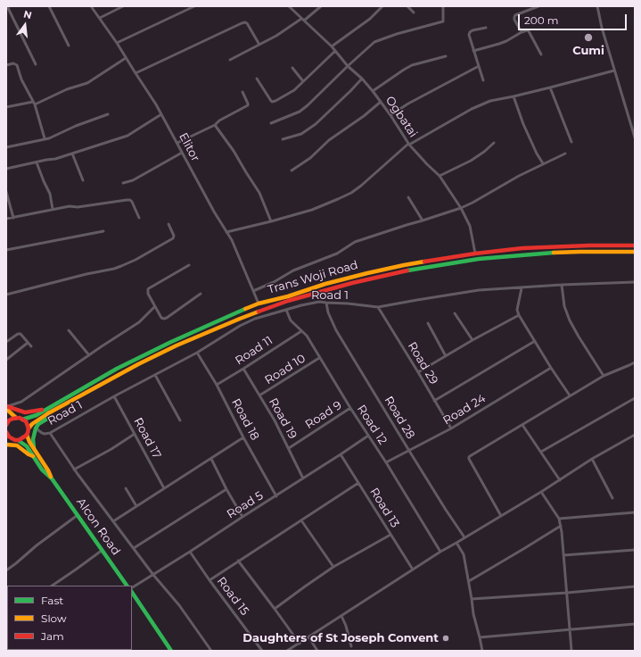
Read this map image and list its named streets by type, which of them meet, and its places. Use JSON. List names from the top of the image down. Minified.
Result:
{"streets":{"main road":["Trans Woji Road","Alcon Road"],"street":["Ogbatai","Elitor","Road 1","Road 11","Road 29","Road 10","Road 24","Road 9","Road 28","Road 19","Road 18","Road 12","Road 17","Road 5","Road 13","Road 15"]},"crossings":[["Ogbatai","Trans Woji Road"],["Elitor","Trans Woji Road"],["Road 1","Road 29"],["Road 1","Road 28"],["Road 1","Road 18"],["Road 1","Road 12"],["Road 1","Road 17"],["Road 11","Road 19"],["Road 11","Road 18"],["Road 11","Road 12"],["Road 29","Road 24"],["Road 10","Road 19"],["Road 10","Road 12"],["Road 24","Road 28"],["Road 24","Road 12"],["Road 9","Road 19"],["Road 9","Road 12"],["Road 19","Road 5"],["Road 18","Road 5"],["Road 12","Road 5"],["Road 5","Road 13"],["Road 5","Road 15"]],"places":["Cumi","Daughters of St Joseph Convent"],"legend":["Fast","Slow","Jam"],"scale_bar":"200 m","north":"top"}
